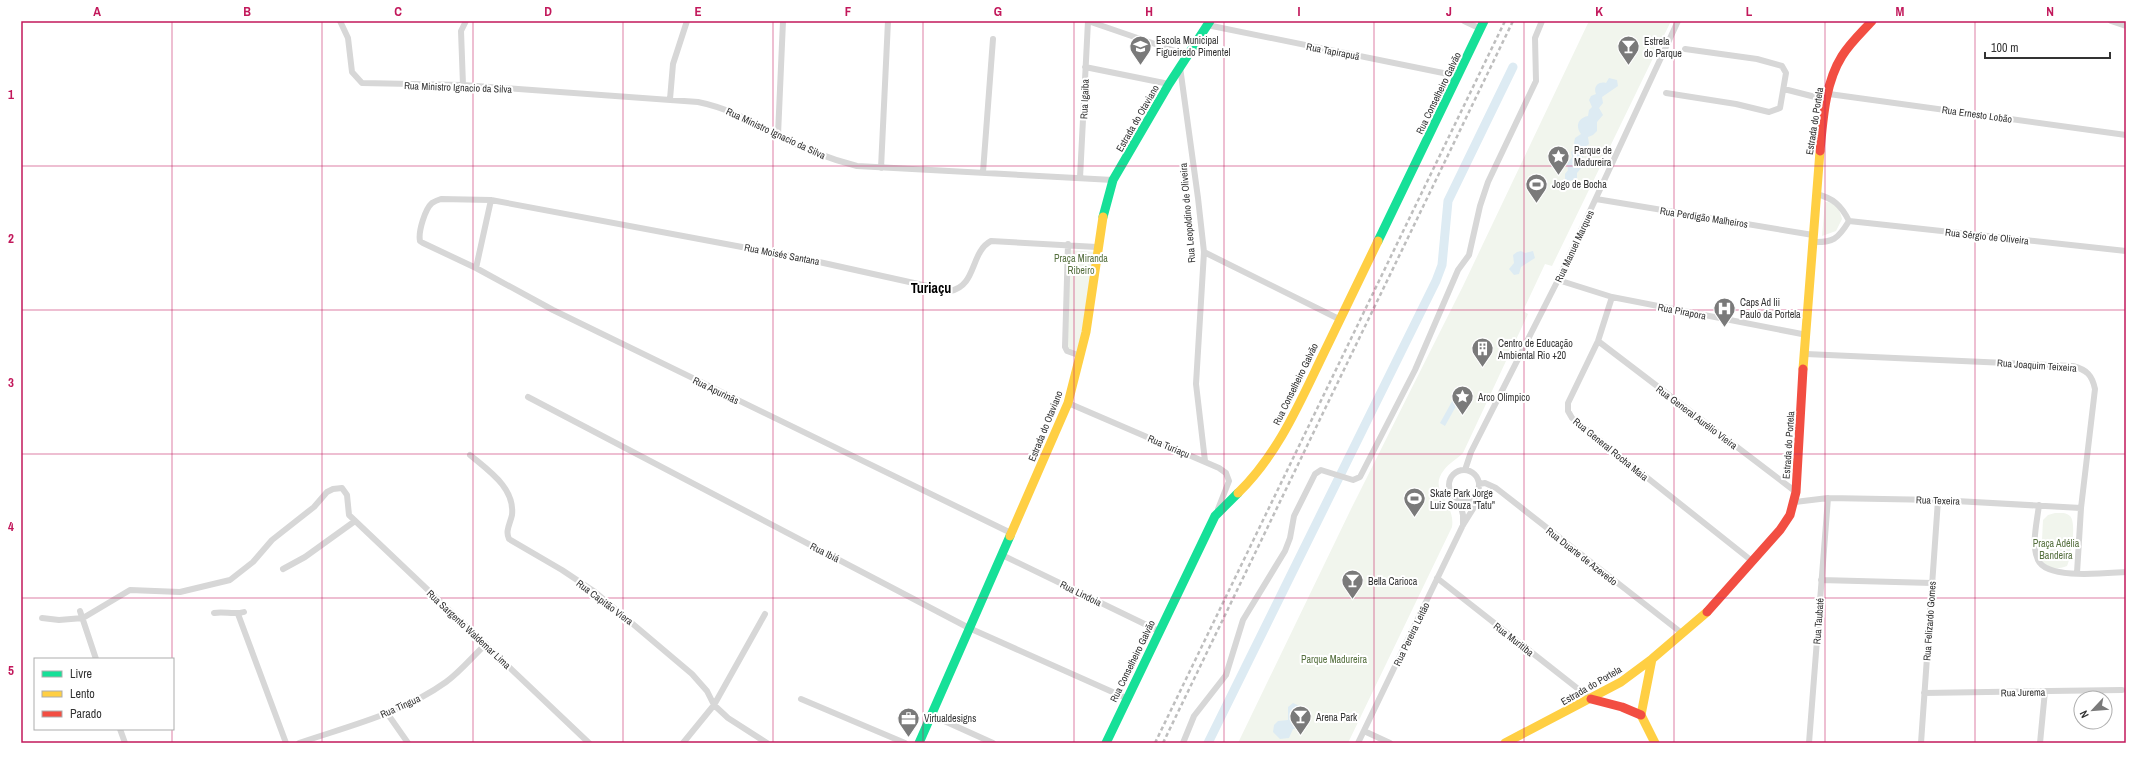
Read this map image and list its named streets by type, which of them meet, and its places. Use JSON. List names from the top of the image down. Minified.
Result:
{"streets":{"main road":["Rua Conselheiro Galvão","Estrada do Otaviano","Estrada do Portela"],"street":["Rua Tapirapuã","Rua Ministro Ignacio da Silva","Rua Igaiba","Rua Ernesto Lobão","Rua Leopoldino de Oliveira","Rua Perdigão Malheiros","Rua Sérgio de Oliveira","Rua Manuel Marques","Rua Moisés Santana","Rua Pirapora","Rua Joaquim Teixeira","Rua Apurinãs","Rua General Aurélio Vieira","Rua Turiaçu","Rua General Rocha Maia","Rua Texeira","Rua Ibiá","Rua Duarte de Azevedo","Rua Lindoia","Rua Capitão Viera","Rua Taubaté","Rua Felizardo Gomes","Rua Sargento Waldemar Lima","Rua Pereira Leitão","Rua Muritiba","Rua Jurema","Rua Tingua"]},"crossings":[["Rua Tapirapuã","Rua Conselheiro Galvão"],["Rua Ministro Ignacio da Silva","Rua Igaiba"],["Rua Ministro Ignacio da Silva","Estrada do Otaviano"],["Rua Conselheiro Galvão","Rua Turiaçu"],["Rua Conselheiro Galvão","Rua Ibiá"],["Rua Conselheiro Galvão","Rua Lindoia"],["Rua Ernesto Lobão","Estrada do Portela"],["Estrada do Otaviano","Rua Leopoldino de Oliveira"],["Estrada do Otaviano","Rua Moisés Santana"],["Estrada do Otaviano","Rua Apurinãs"],["Estrada do Otaviano","Rua Turiaçu"],["Estrada do Otaviano","Rua Ibiá"],["Estrada do Otaviano","Rua Lindoia"],["Estrada do Portela","Rua Perdigão Malheiros"],["Estrada do Portela","Rua Pirapora"],["Estrada do Portela","Rua Joaquim Teixeira"],["Estrada do Portela","Rua General Aurélio Vieira"],["Estrada do Portela","Rua General Rocha Maia"],["Estrada do Portela","Rua Texeira"],["Estrada do Portela","Rua Duarte de Azevedo"],["Estrada do Portela","Rua Muritiba"],["Rua Leopoldino de Oliveira","Rua Turiaçu"],["Rua Perdigão Malheiros","Rua Manuel Marques"],["Rua Manuel Marques","Rua Pirapora"],["Rua Manuel Marques","Rua Duarte de Azevedo"],["Rua Manuel Marques","Rua Pereira Leitão"],["Rua Moisés Santana","Rua Apurinãs"],["Rua Pirapora","Rua General Rocha Maia"],["Rua Joaquim Teixeira","Rua Texeira"],["Rua General Aurélio Vieira","Rua General Rocha Maia"],["Rua Texeira","Rua Taubaté"],["Rua Texeira","Rua Felizardo Gomes"],["Rua Duarte de Azevedo","Rua Pereira Leitão"],["Rua Felizardo Gomes","Rua Jurema"],["Rua Sargento Waldemar Lima","Rua Tingua"],["Rua Pereira Leitão","Rua Muritiba"]],"districts":["Turiaçu"],"parks":["Praça Miranda Ribeiro","Praça Adélia Bandeira","Parque Madureira"],"places":{"school or university":["Escola Municipal Figueiredo Pimentel"],"bar":["Estrela do Parque","Bella Carioca","Arena Park"],"place":["Parque de Madureira","Arco Olímpico"],"sports":["Jogo de Bocha","Skate Park Jorge Luiz Souza \"Tatu\""],"hospital":["Caps Ad Iii Paulo da Portela"],"building":["Centro de Educação Ambiental Rio +20"],"office":["Virtualdesigns"]},"legend":["Livre","Lento","Parado"],"scale_bar":"100 m","north":"bottom left","grid":{"columns":["A","B","C","D","E","F","G","H","I","J","K","L","M","N"],"rows":["1","2","3","4","5"]}}
